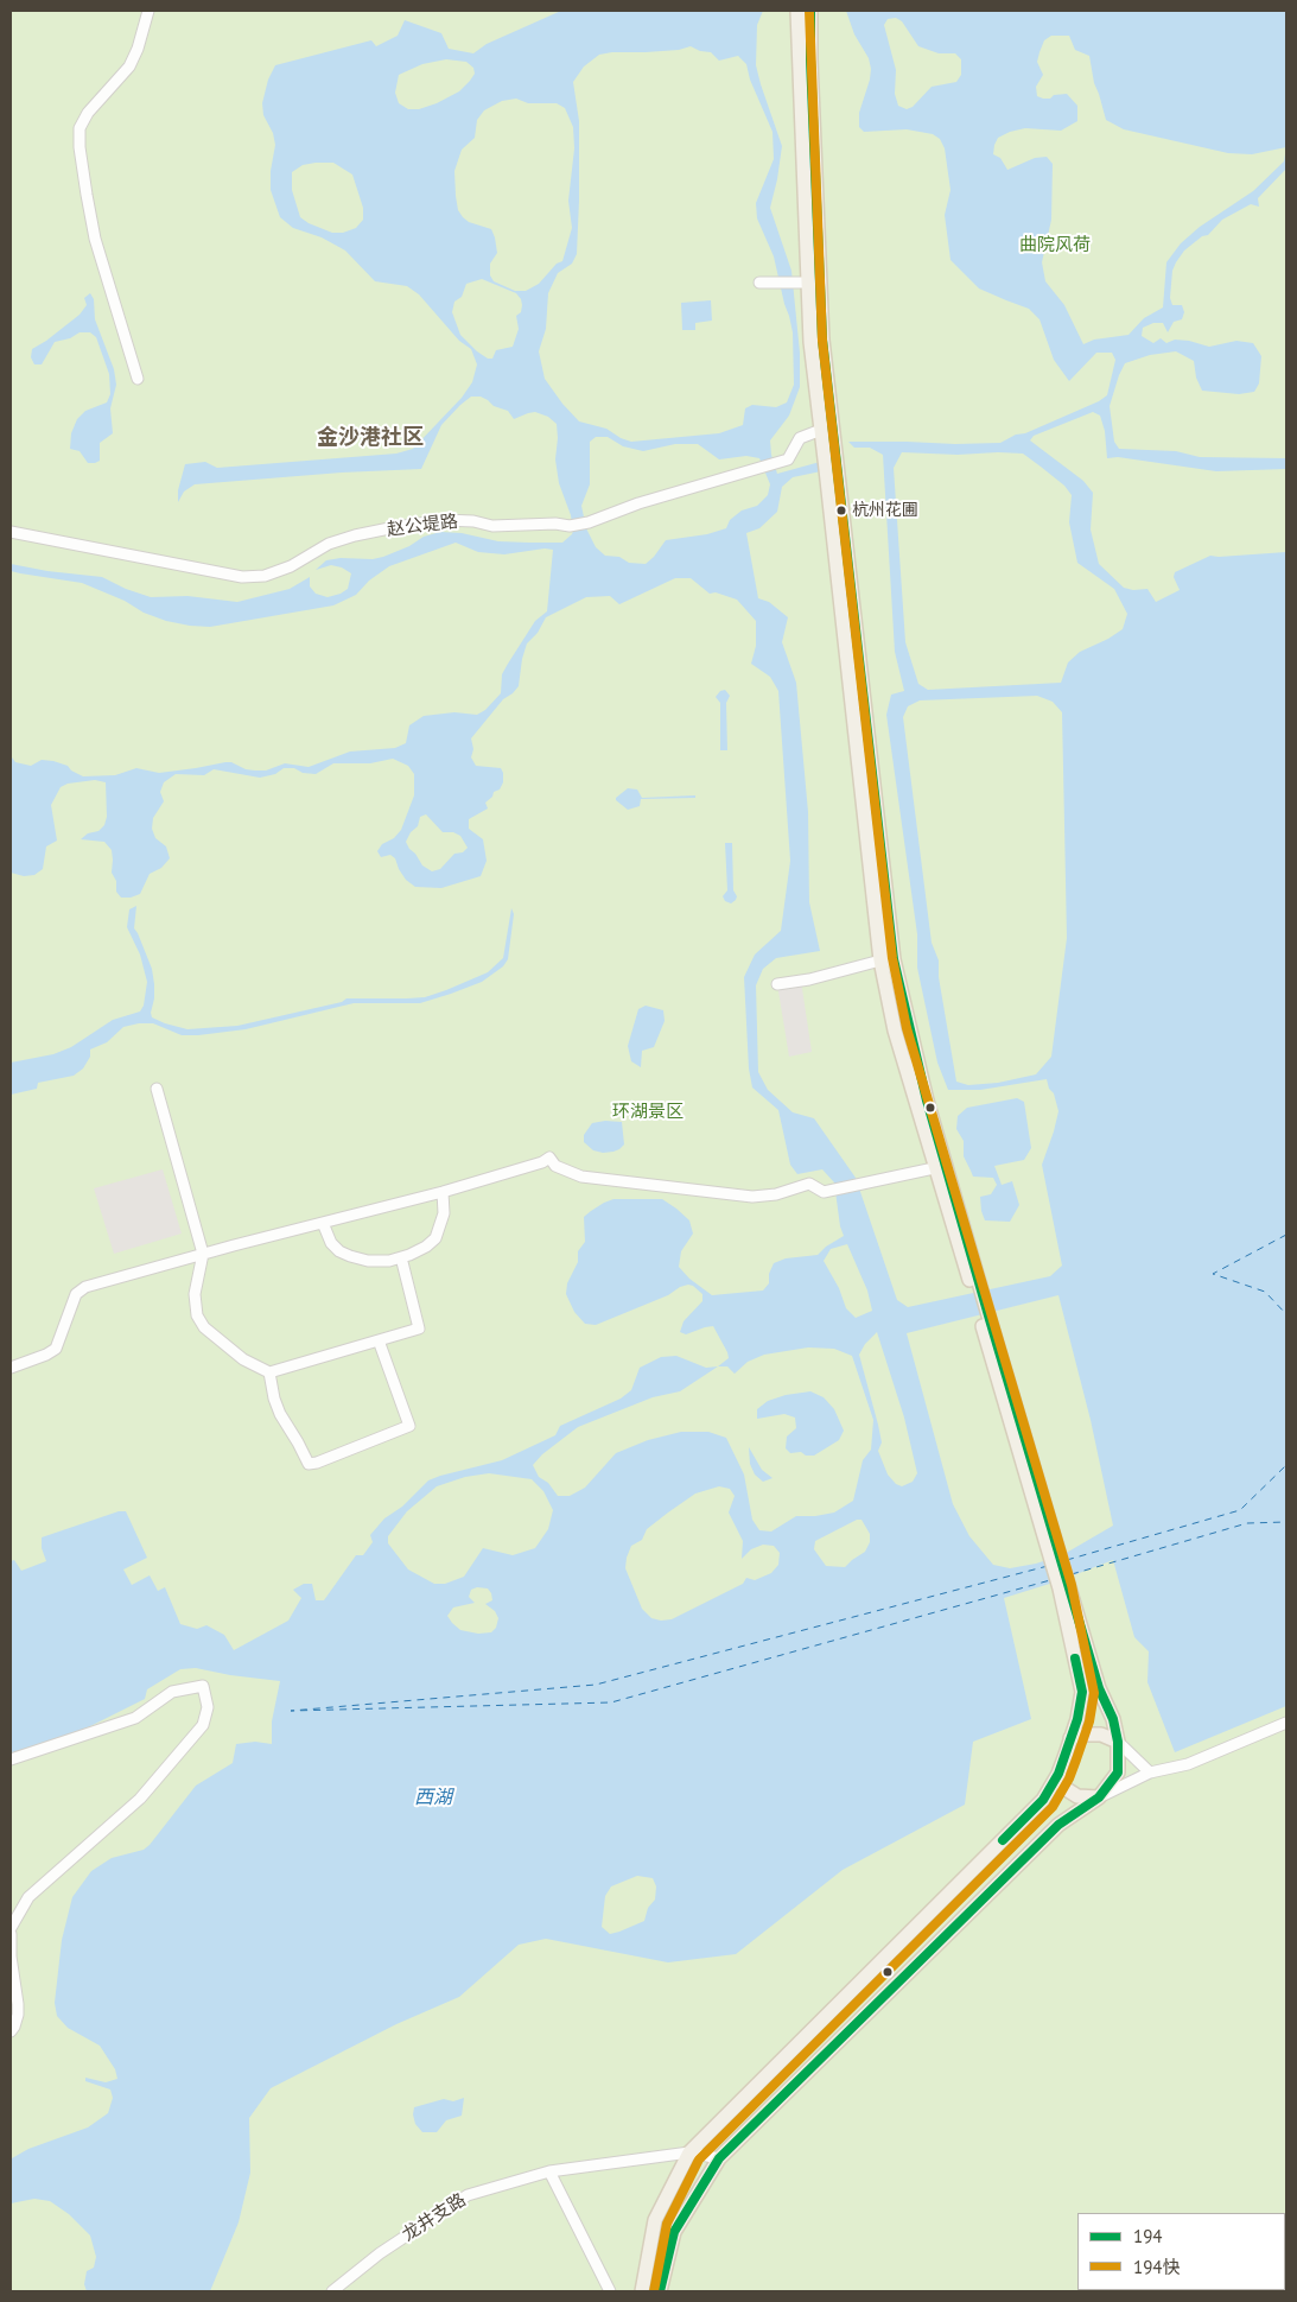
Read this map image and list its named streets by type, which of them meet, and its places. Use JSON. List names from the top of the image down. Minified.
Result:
{"streets":{"street":["赵公堤路","龙井支路"]},"districts":["金沙港社区"],"water":["西湖"],"parks":["曲院风荷","环湖景区"],"places":["杭州花圃"],"lines":["transit line 194","transit line 194快"],"legend":["194","194快"]}
